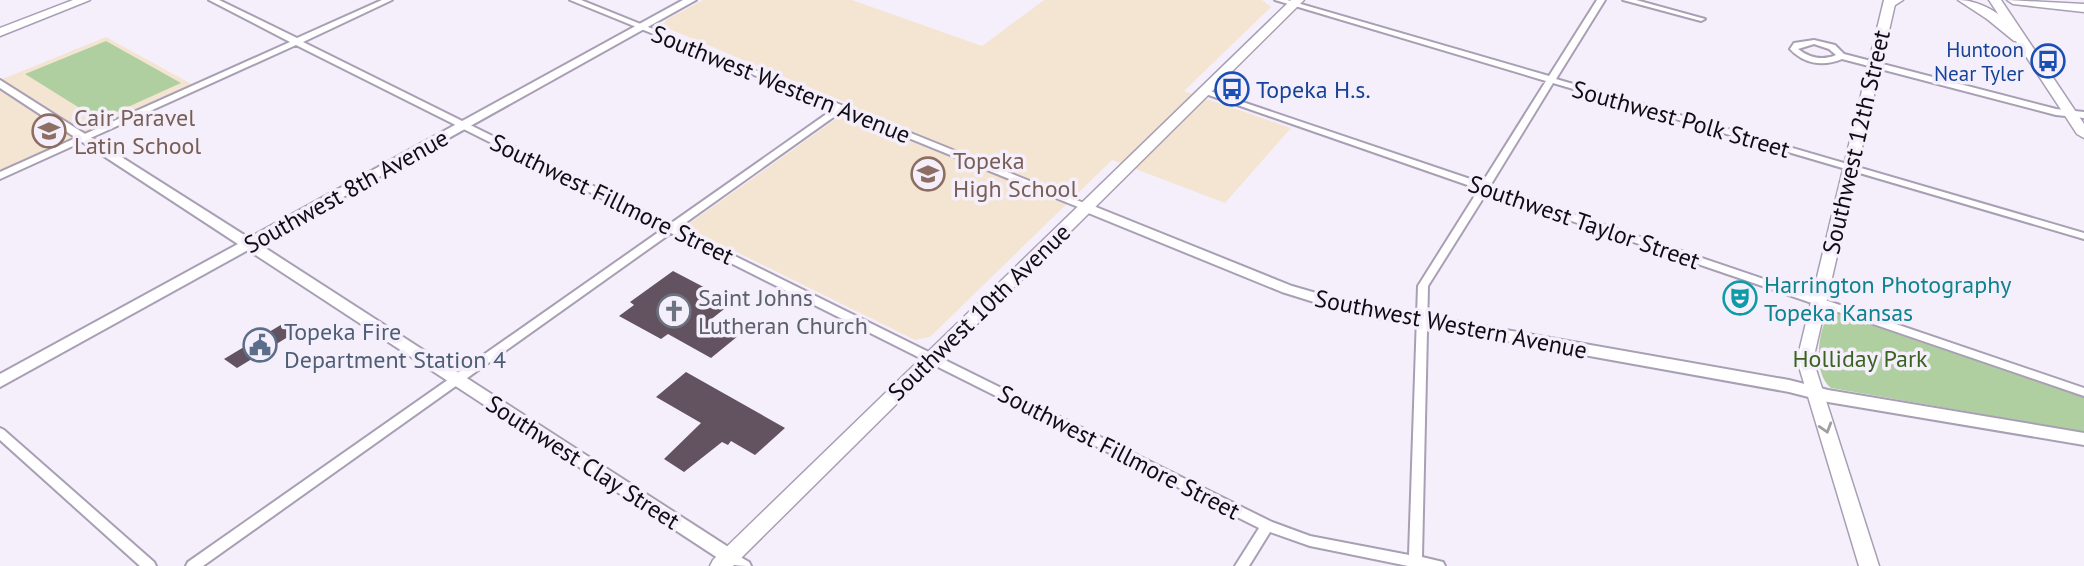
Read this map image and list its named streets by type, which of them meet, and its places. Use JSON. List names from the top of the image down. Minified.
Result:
{"streets":{"main road":["Southwest 12th Street","Southwest 10th Avenue"],"street":["Southwest Western Avenue","Southwest Polk Street","Southwest 8th Avenue","Southwest Fillmore Street","Southwest Taylor Street","Southwest Clay Street"]},"crossings":[["Southwest Western Avenue","Southwest 12th Street"],["Southwest Western Avenue","Southwest 8th Avenue"],["Southwest Western Avenue","Southwest 10th Avenue"],["Southwest Polk Street","Southwest 12th Street"],["Southwest Polk Street","Southwest 10th Avenue"],["Southwest 12th Street","Southwest Taylor Street"],["Southwest 8th Avenue","Southwest Fillmore Street"],["Southwest 8th Avenue","Southwest Clay Street"],["Southwest Fillmore Street","Southwest 10th Avenue"],["Southwest Taylor Street","Southwest 10th Avenue"],["Southwest 10th Avenue","Southwest Clay Street"]],"parks":["Holliday Park"],"places":{"bus stop":["Huntoon Near Tyler","Topeka H.s."],"school or university":["Cair Paravel Latin School","Topeka High School"],"theatre":["Harrington Photography Topeka Kansas"],"church":["Saint Johns Lutheran Church"],"public building":["Topeka Fire Department Station 4"]}}
